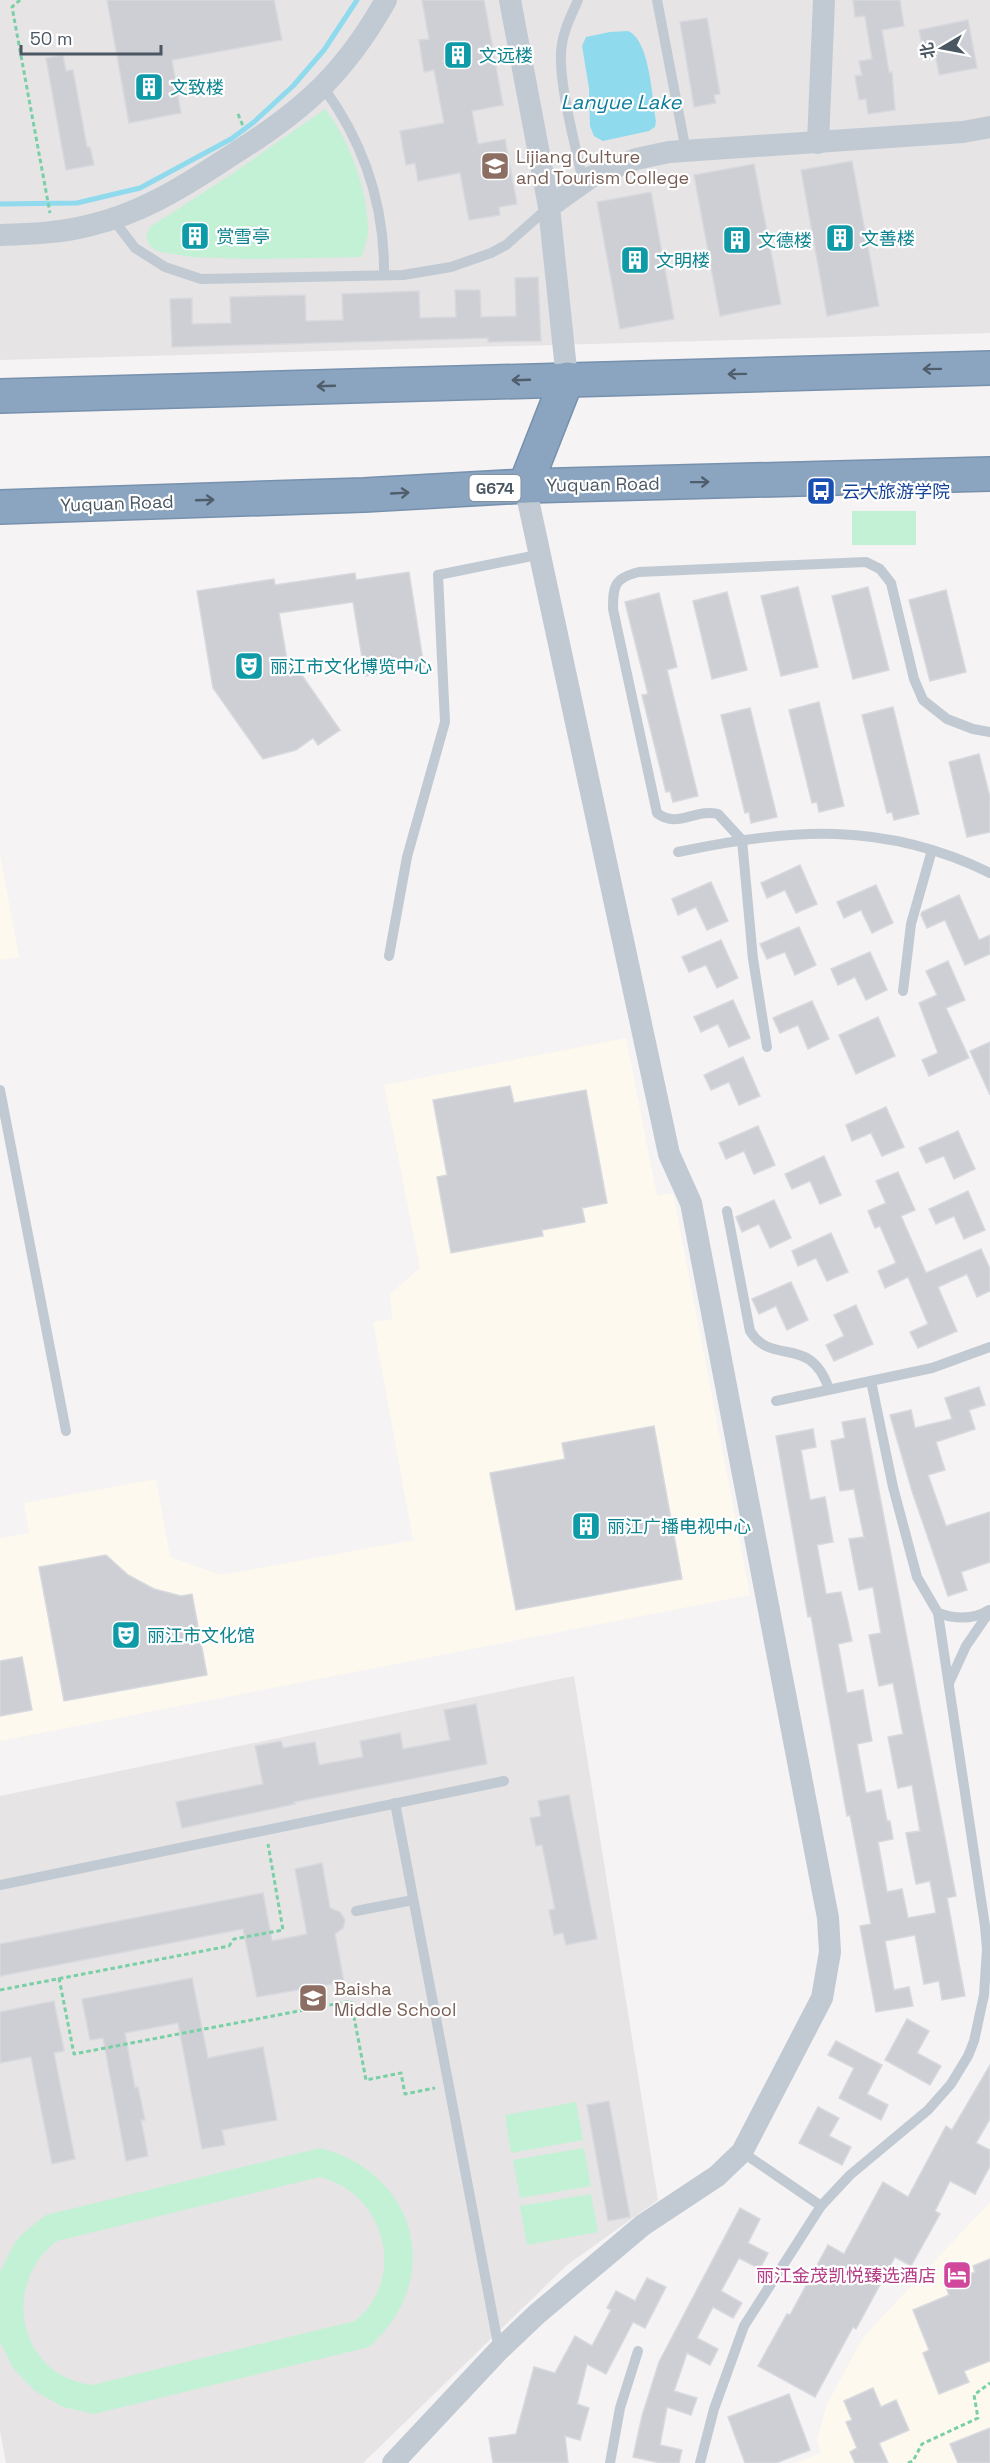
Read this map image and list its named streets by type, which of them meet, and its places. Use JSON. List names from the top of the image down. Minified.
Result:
{"streets":{"highway":["Yuquan Road","G674"]},"water":["Lanyue Lake"],"places":{"building":["文远楼","文致楼","赏雪亭","文善楼","文德楼","文明楼","丽江广播电视中心"],"school or university":["Lijiang Culture and Tourism College","Baisha Middle School"],"bus stop":["云大旅游学院"],"theatre":["丽江市文化博览中心","丽江市文化馆"],"hotel":["丽江金茂凯悦臻选酒店"]},"scale_bar":"50 m","north":"left"}
